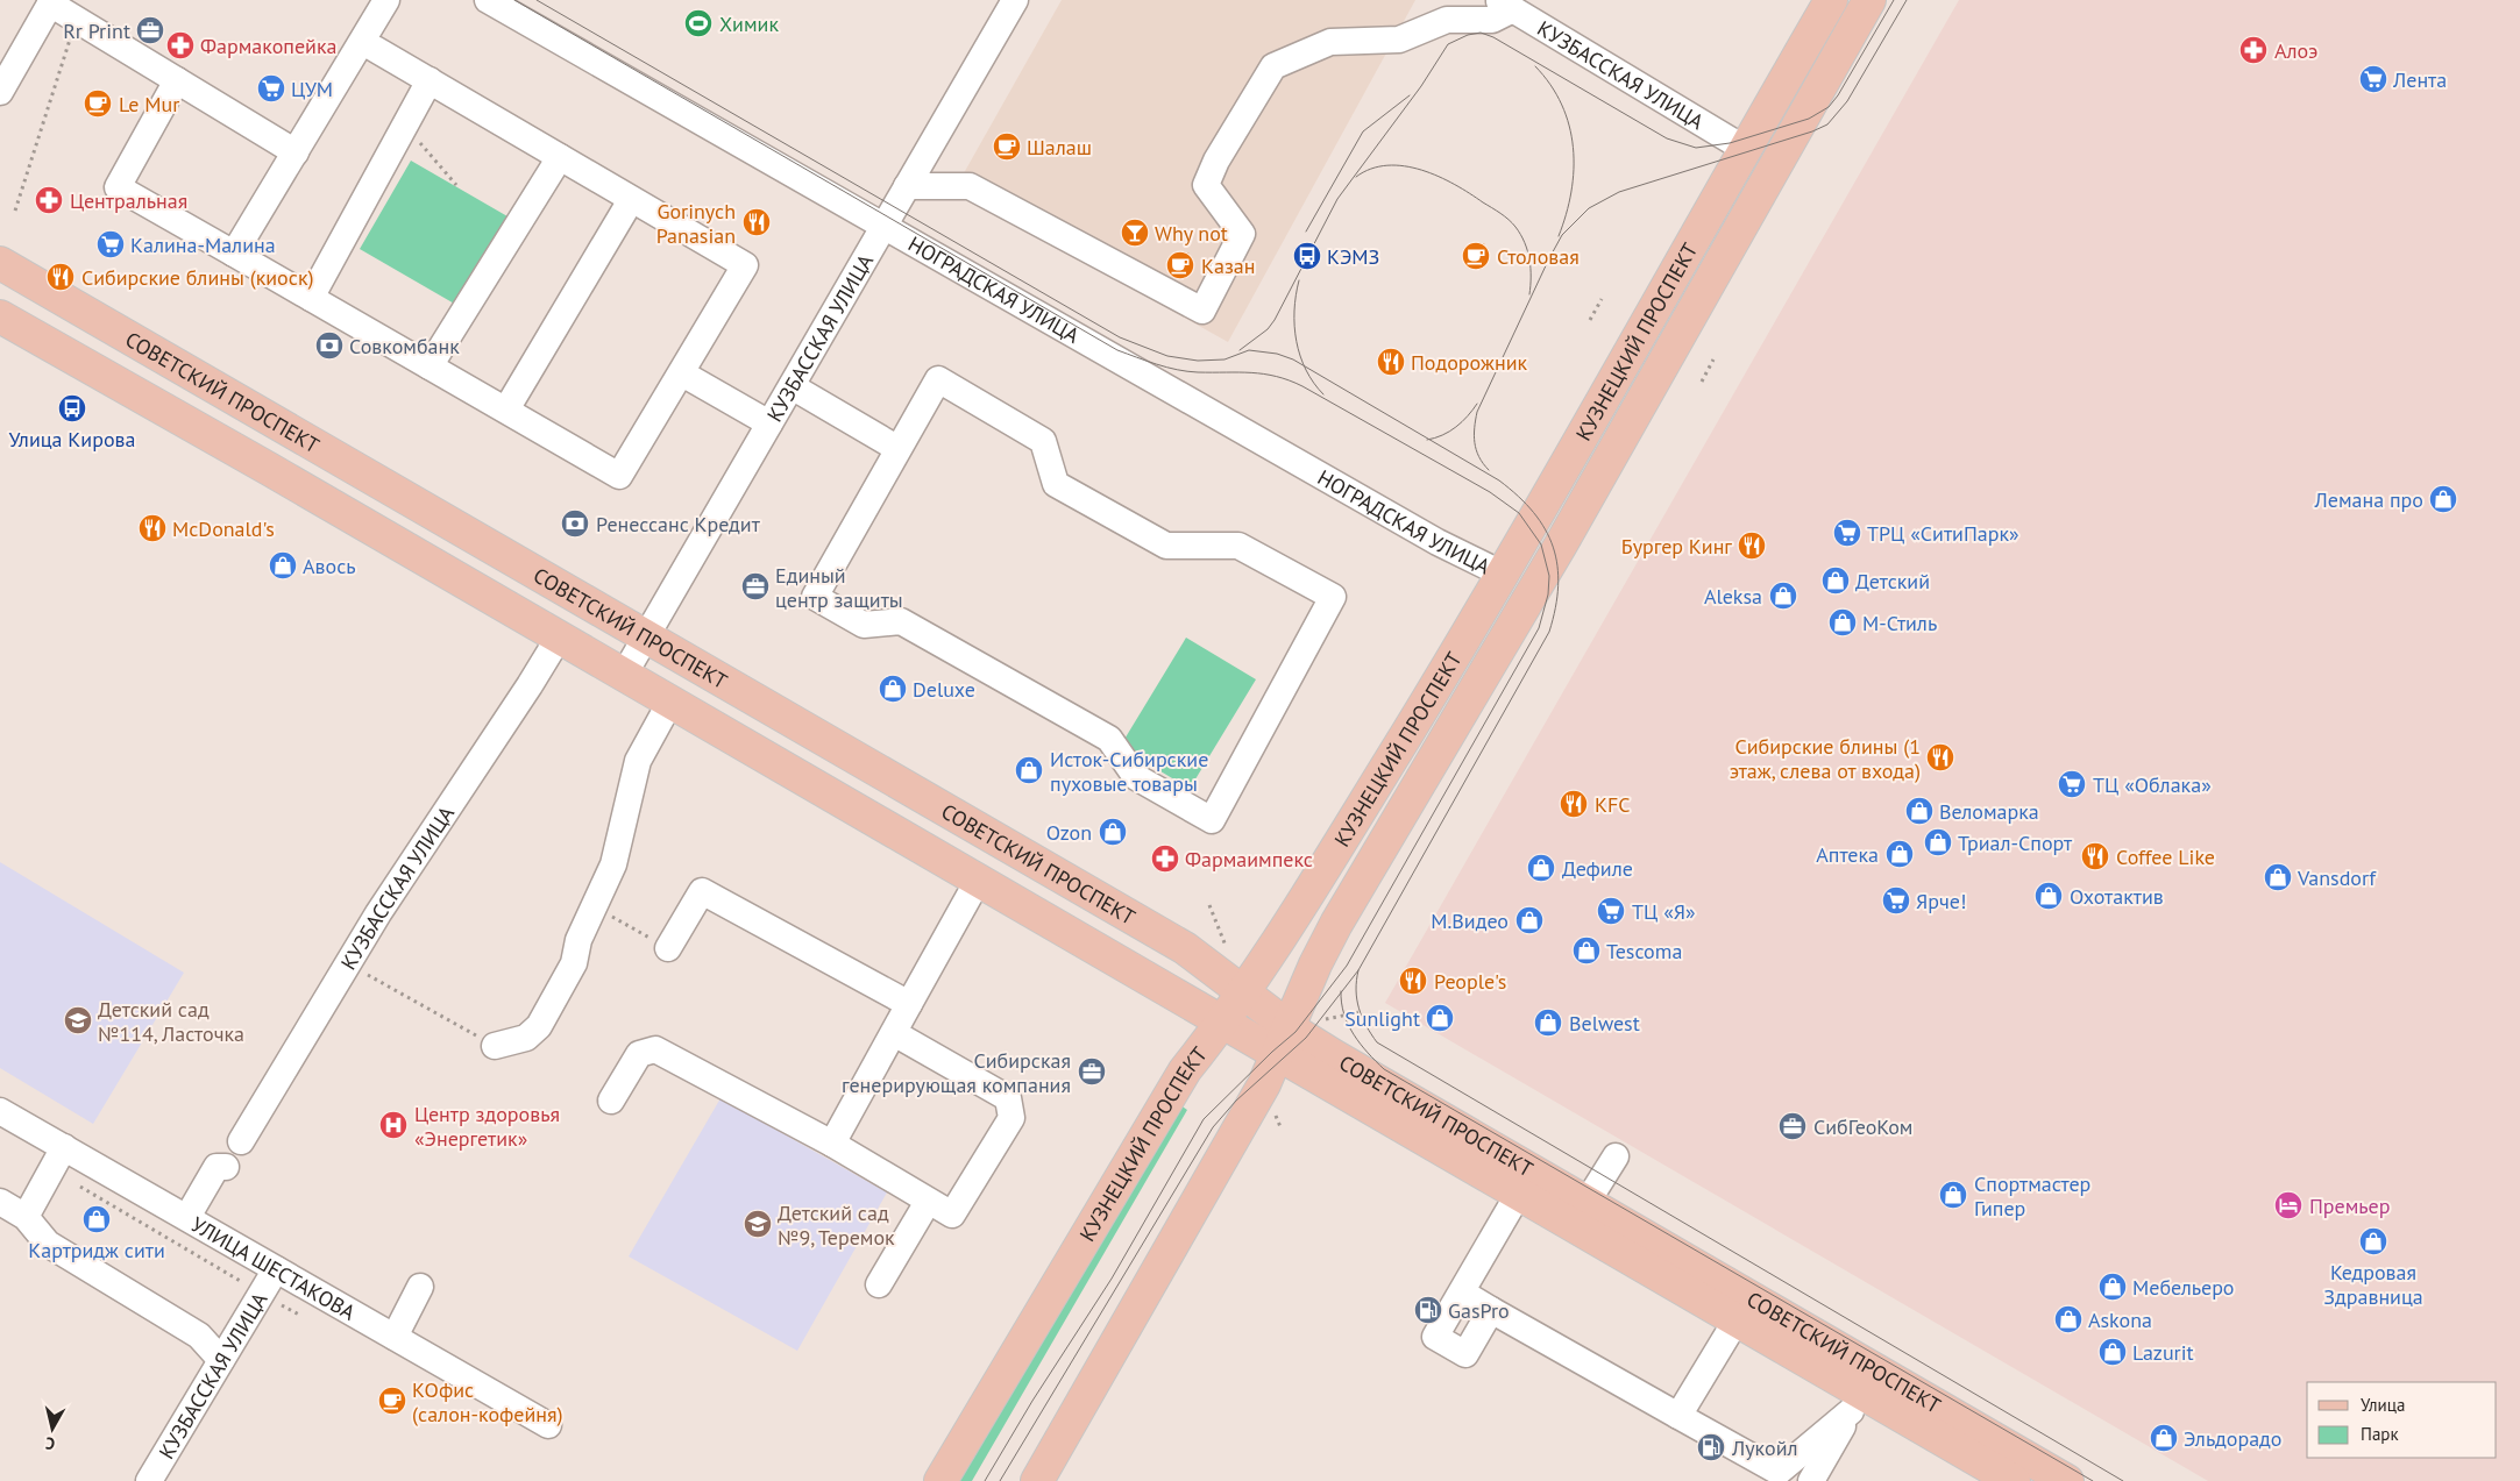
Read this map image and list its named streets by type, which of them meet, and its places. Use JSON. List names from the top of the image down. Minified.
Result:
{"streets":{"main road":["КУЗНЕЦКИЙ ПРОСПЕКТ","СОВЕТСКИЙ ПРОСПЕКТ"],"street":["КУЗБАССКАЯ УЛИЦА","НОГРАДСКАЯ УЛИЦА","УЛИЦА ШЕСТАКОВА"]},"crossings":[["КУЗБАССКАЯ УЛИЦА","НОГРАДСКАЯ УЛИЦА"],["КУЗБАССКАЯ УЛИЦА","КУЗНЕЦКИЙ ПРОСПЕКТ"],["КУЗБАССКАЯ УЛИЦА","СОВЕТСКИЙ ПРОСПЕКТ"],["КУЗБАССКАЯ УЛИЦА","УЛИЦА ШЕСТАКОВА"],["НОГРАДСКАЯ УЛИЦА","КУЗНЕЦКИЙ ПРОСПЕКТ"],["КУЗНЕЦКИЙ ПРОСПЕКТ","СОВЕТСКИЙ ПРОСПЕКТ"]],"places":{"sports":["Химик"],"office":["Rr Print","Единый центр защиты","Сибирская генерирующая компания","СибГеоКом"],"pharmacy":["Фармакопейка","Алоэ","Центральная","Фармаимпекс"],"supermarket":["Лента","ЦУМ","Калина-Малина","ТРЦ «СитиПарк»","ТЦ «Облака»","Ярче!","ТЦ «Я»"],"cafe":["Le Mur","Шалаш","Столовая","Казан","КОфис (салон-кофейня)"],"restaurant":["Gorinych Panasian","Сибирские блины (киоск)","Подорожник","McDonald's","Бургер Кинг","Сибирские блины (1 этаж, слева от входа)","KFC","Coffee Like","People's"],"bar":["Why not"],"bus stop":["КЭМЗ","Улица Кирова"],"bank":["Совкомбанк","Ренессанс Кредит"],"shop":["Лемана про","Авось","Детский","Aleksa","М-Стиль","Deluxe","Исток-Сибирские пуховые товары","Веломарка","Ozon","Триал-Спорт","Аптека","Дефиле","Vansdorf","Охотактив","М.Видео","Tescoma","Sunlight","Belwest","Спортмастер Гипер","Картридж сити","Кедровая Здравница","Мебельеро","Askona","Lazurit","Эльдорадо"],"school or university":["Детский сад №114, Ласточка","Детский сад №9, Теремок"],"hospital":["Центр здоровья «Энергетик»"],"hotel":["Премьер"],"fuel station":["GasPro","Лукойл"]},"legend":["Улица","Парк"],"north":"bottom"}
